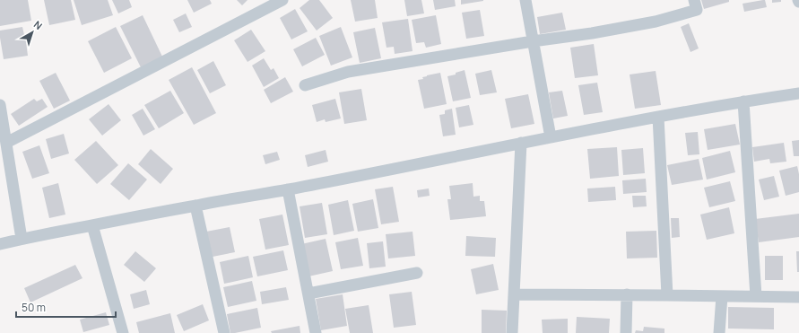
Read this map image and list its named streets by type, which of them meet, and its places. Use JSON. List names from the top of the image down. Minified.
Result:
{"scale_bar":"50 m","north":"top right"}
